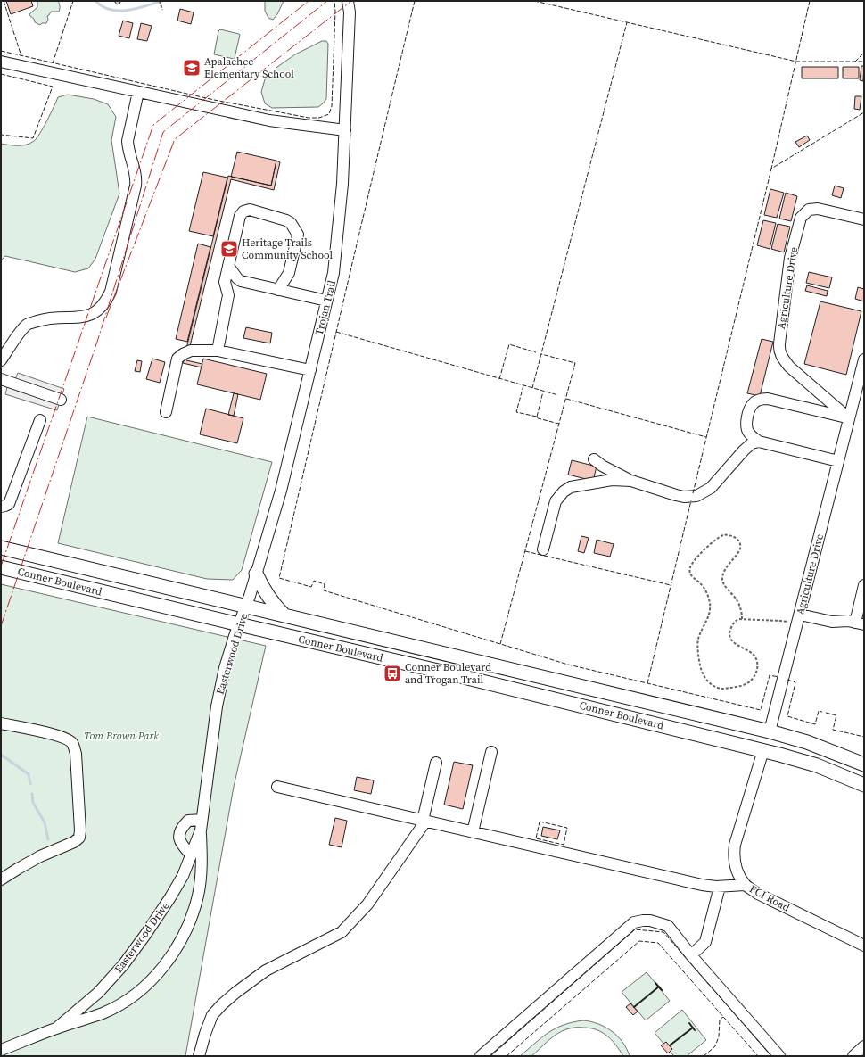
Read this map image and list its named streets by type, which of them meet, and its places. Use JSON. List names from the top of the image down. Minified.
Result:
{"streets":{"main road":["Conner Boulevard"],"street":["Agriculture Drive","Trojan Trail","Easterwood Drive","FCI Road"]},"crossings":[["Agriculture Drive","Conner Boulevard"],["Trojan Trail","Conner Boulevard"],["Trojan Trail","Easterwood Drive"],["Conner Boulevard","Easterwood Drive"],["Conner Boulevard","FCI Road"]],"parks":["Tom Brown Park"],"places":{"school or university":["Apalachee Elementary School","Heritage Trails Community School"],"bus stop":["Conner Boulevard and Trogan Trail"]}}
